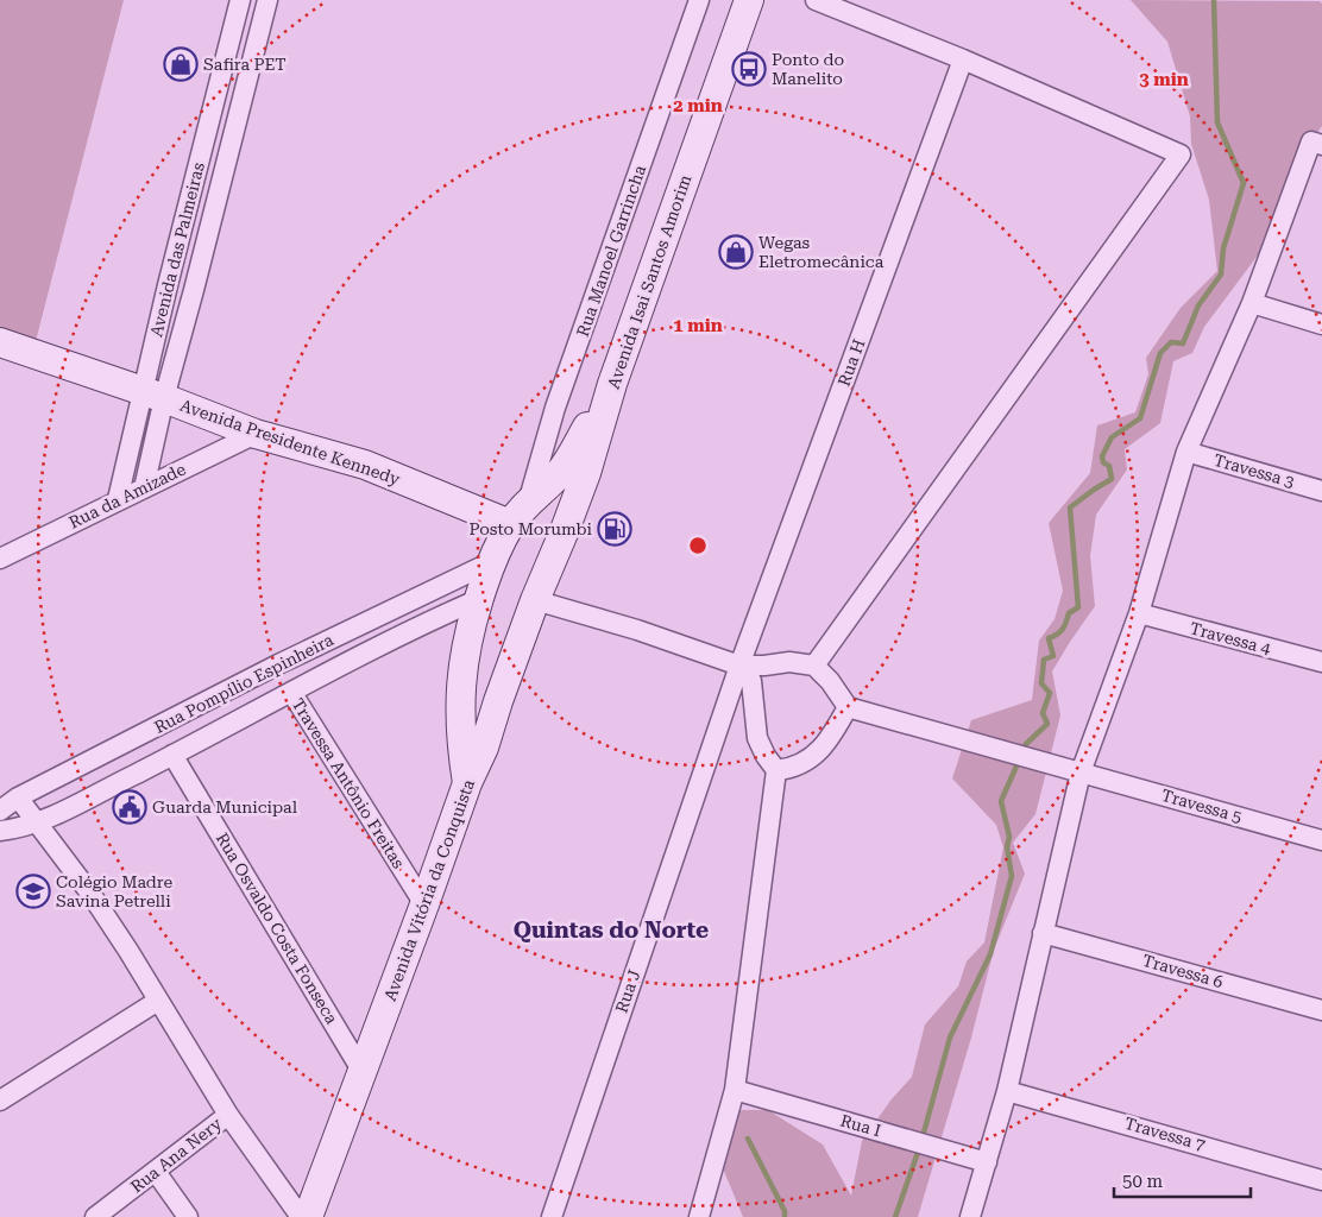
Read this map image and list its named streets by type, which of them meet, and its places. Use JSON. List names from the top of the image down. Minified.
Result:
{"streets":{"main road":["Avenida Isai Santos Amorim","Avenida Presidente Kennedy","Avenida Vitória da Conquista"],"street":["Avenida das Palmeiras","Rua Manoel Garrincha","Rua H","Travessa 3","Rua da Amizade","Travessa 4","Rua Pompílio Espinheira","Travessa Antônio Freitas","Travessa 5","Rua Osvaldo Costa Fonseca","Travessa 6","Rua J","Rua I","Travessa 7","Rua Ana Nery"]},"crossings":[["Avenida das Palmeiras","Avenida Presidente Kennedy"],["Avenida das Palmeiras","Rua da Amizade"],["Rua Manoel Garrincha","Avenida Presidente Kennedy"],["Avenida Isai Santos Amorim","Avenida Presidente Kennedy"],["Avenida Isai Santos Amorim","Avenida Vitória da Conquista"],["Rua H","Rua J"],["Avenida Presidente Kennedy","Rua da Amizade"],["Rua Pompílio Espinheira","Travessa Antônio Freitas"],["Rua Pompílio Espinheira","Rua Osvaldo Costa Fonseca"],["Travessa Antônio Freitas","Avenida Vitória da Conquista"],["Avenida Vitória da Conquista","Rua Osvaldo Costa Fonseca"]],"districts":["Quintas do Norte"],"places":{"shop":["Safira PET","Wegas Eletromecânica"],"bus stop":["Ponto do Manelito"],"fuel station":["Posto Morumbi"],"public building":["Guarda Municipal"],"school or university":["Colégio Madre Savina Petrelli"]},"scale_bar":"50 m","rings":["3 min","2 min","1 min"]}
